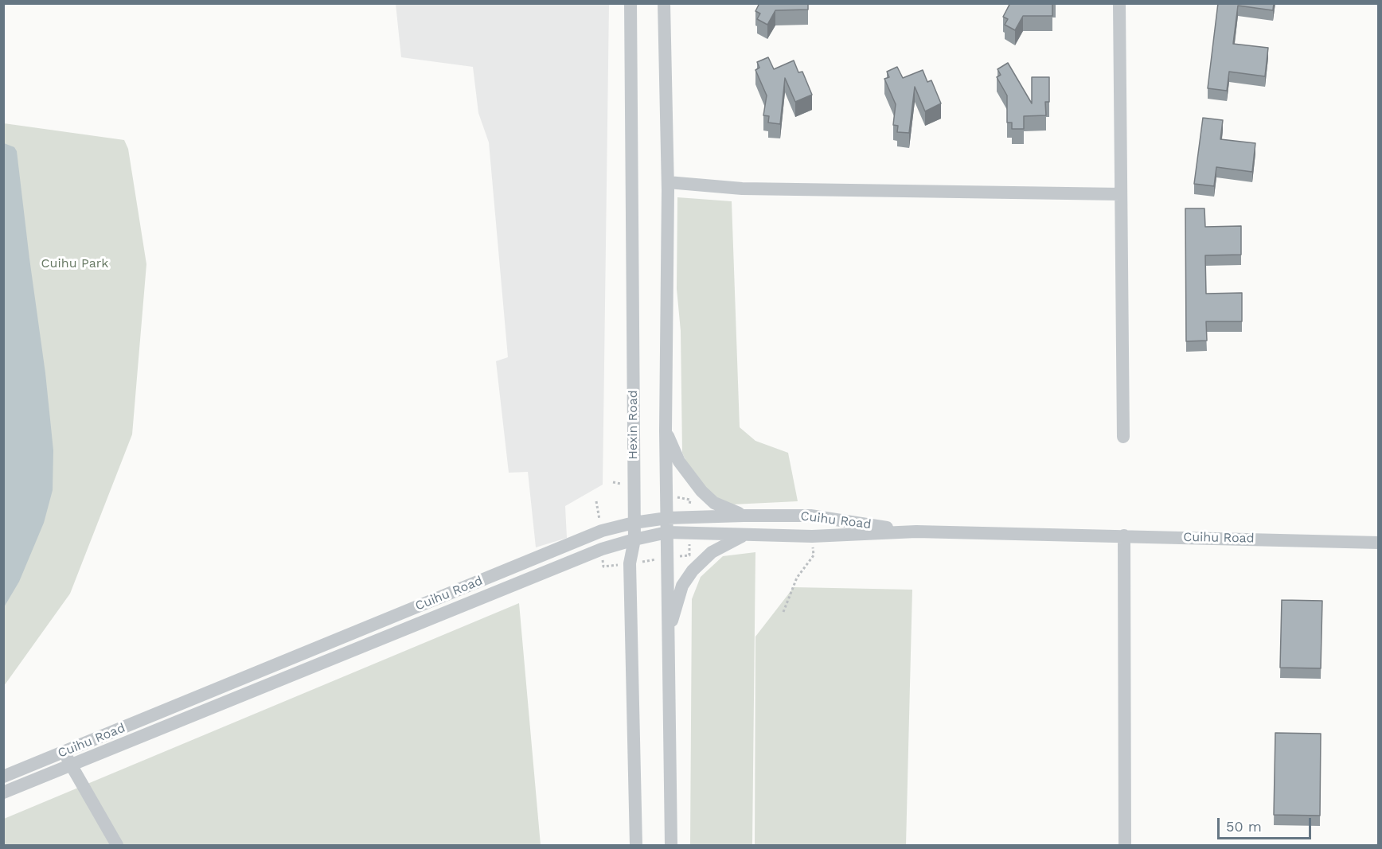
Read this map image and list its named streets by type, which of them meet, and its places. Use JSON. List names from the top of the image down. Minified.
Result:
{"streets":{"street":["Hexin Road","Cuihu Road"]},"crossings":[["Hexin Road","Cuihu Road"]],"parks":["Cuihu Park"],"scale_bar":"50 m"}
